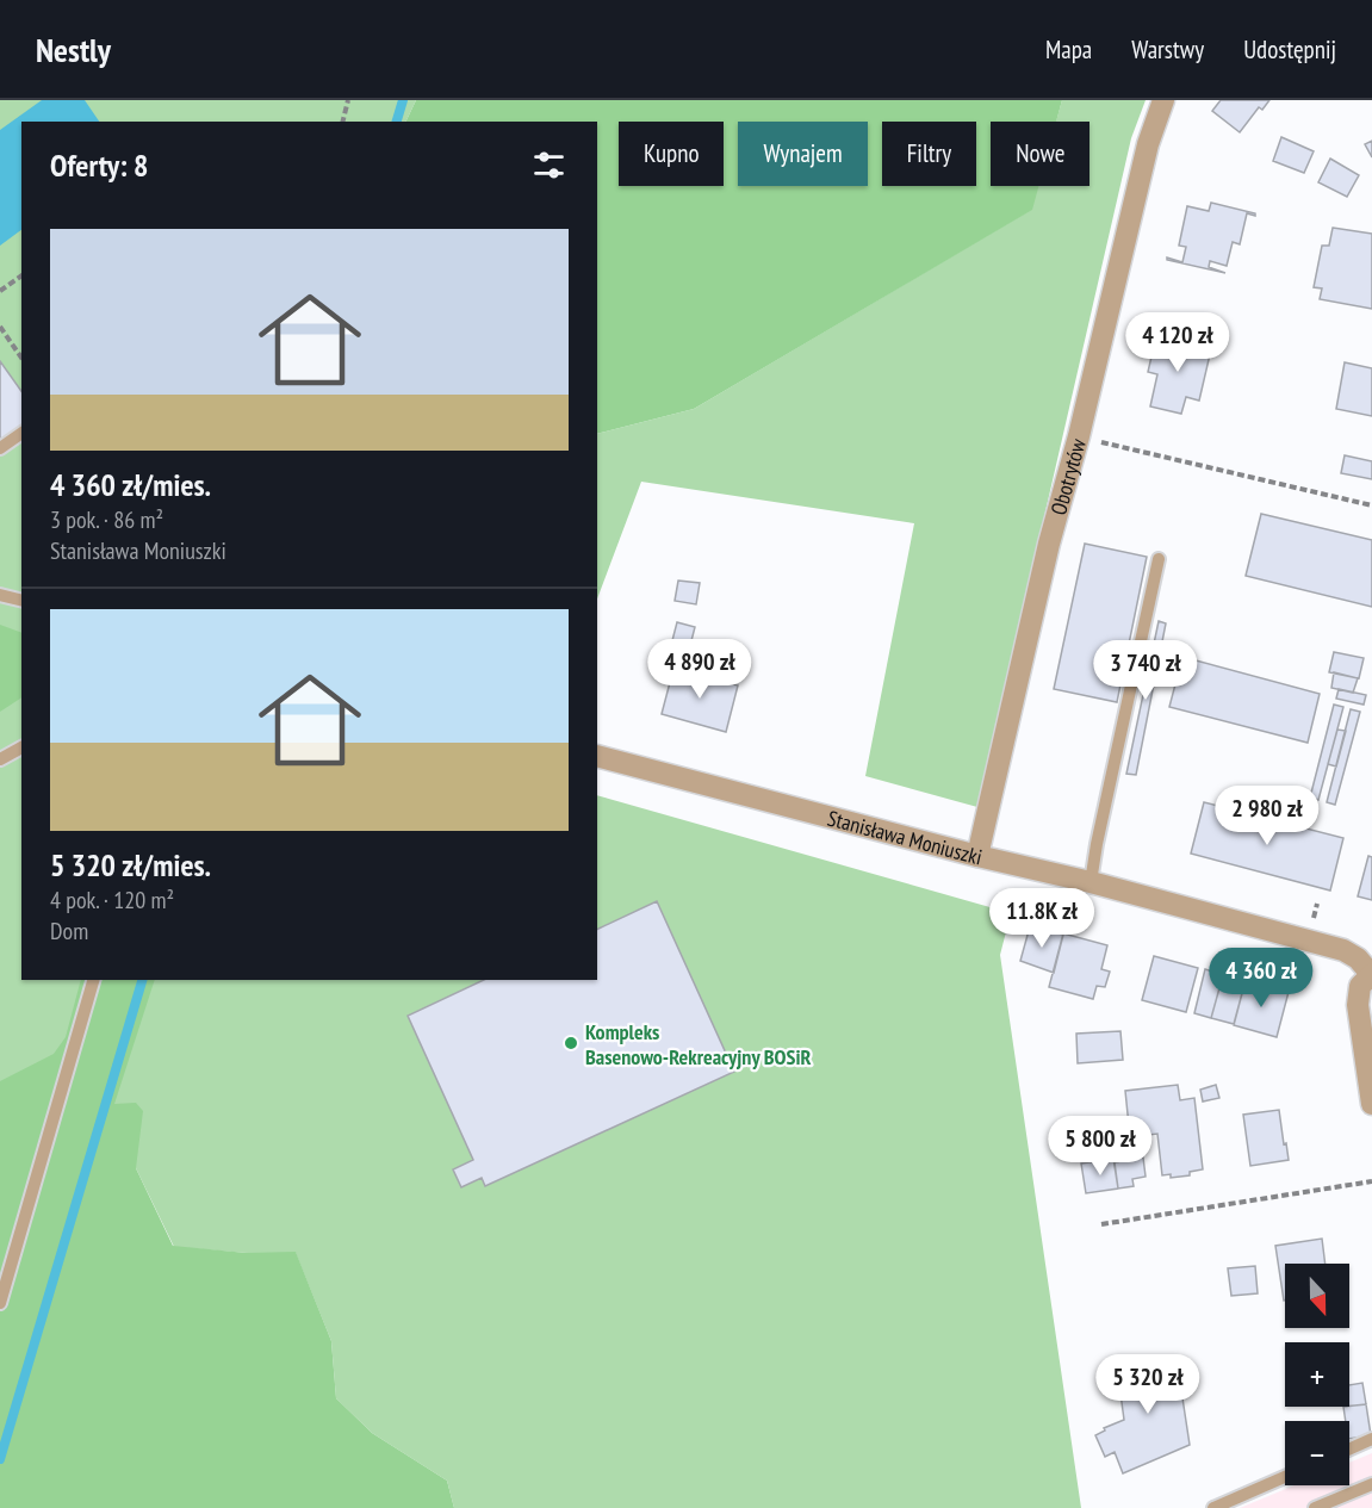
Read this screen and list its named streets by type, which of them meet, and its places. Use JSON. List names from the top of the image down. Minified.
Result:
{"streets":{"street":["Obotrytów","Stanisława Moniuszki"]},"crossings":[["Obotrytów","Stanisława Moniuszki"]],"places":["Kompleks Basenowo-Rekreacyjny BOSiR"],"north":"bottom","page":{"header":"Nestly","nav":["Mapa","Warstwy","Udostępnij"],"chip":["Kupno","Wynajem","Filtry","Nowe"],"heading":"Oferty: 8","list":[{"name":"4 360 zł/mies.","note":"3 pok. · 86 m² · Stanisława Moniuszki"},{"name":"5 320 zł/mies.","note":"4 pok. · 120 m² · Dom"}],"price":["4 120 zł","4 890 zł","3 740 zł","2 980 zł","11.8K zł","4 360 zł","5 800 zł","5 320 zł"],"map_buttons":["+","−"]}}
